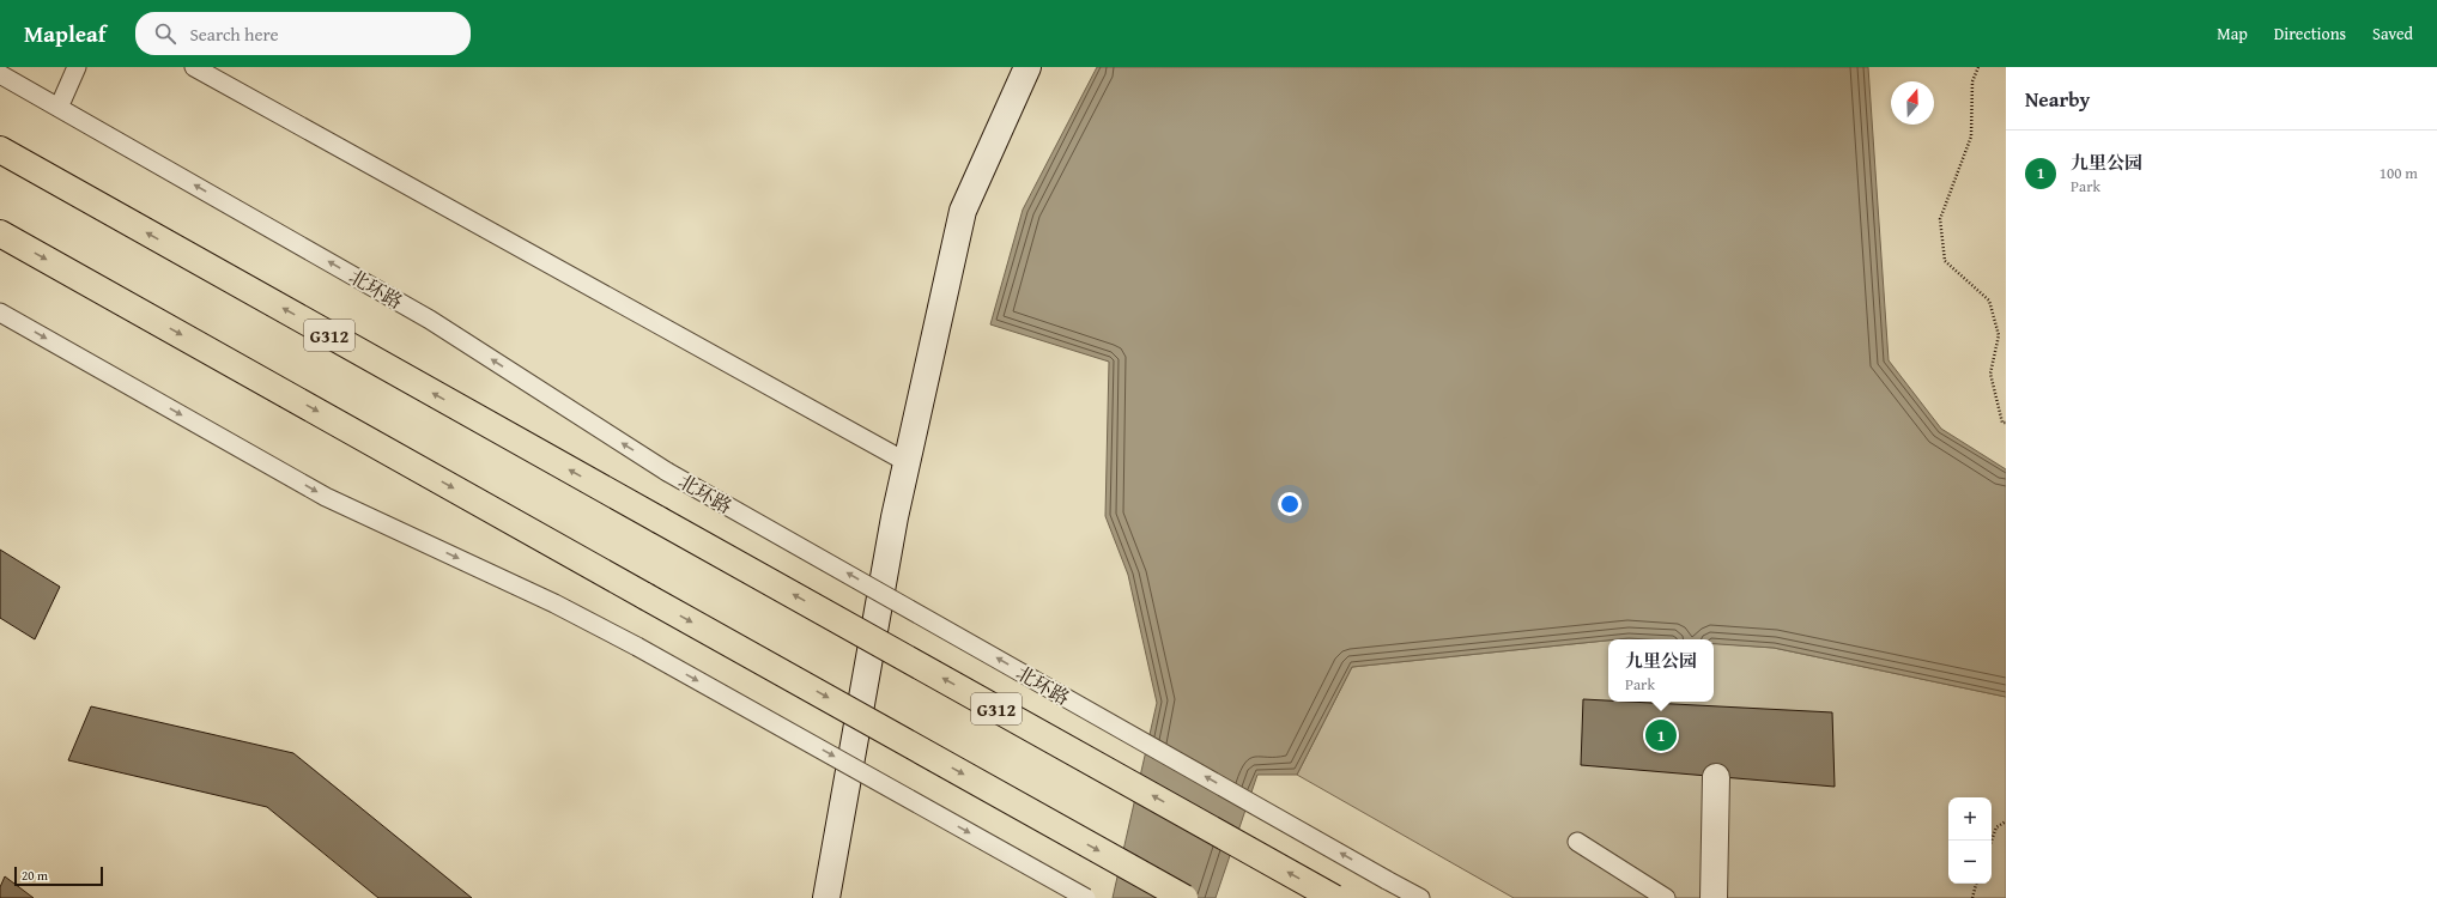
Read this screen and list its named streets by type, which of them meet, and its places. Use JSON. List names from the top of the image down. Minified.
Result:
{"streets":{"highway":["G312"],"lane":["北环路"]},"scale_bar":"20 m","north":"top","page":{"header":"Mapleaf","search":"Search here","nav":["Map","Directions","Saved"],"heading":"Nearby","list":[{"mark":"1","name":"九里公园","note":"Park","value":"100 m"}],"popup":["九里公园","Park"],"pins":"1","map_buttons":["+","−"],"scale":"20 m"}}
